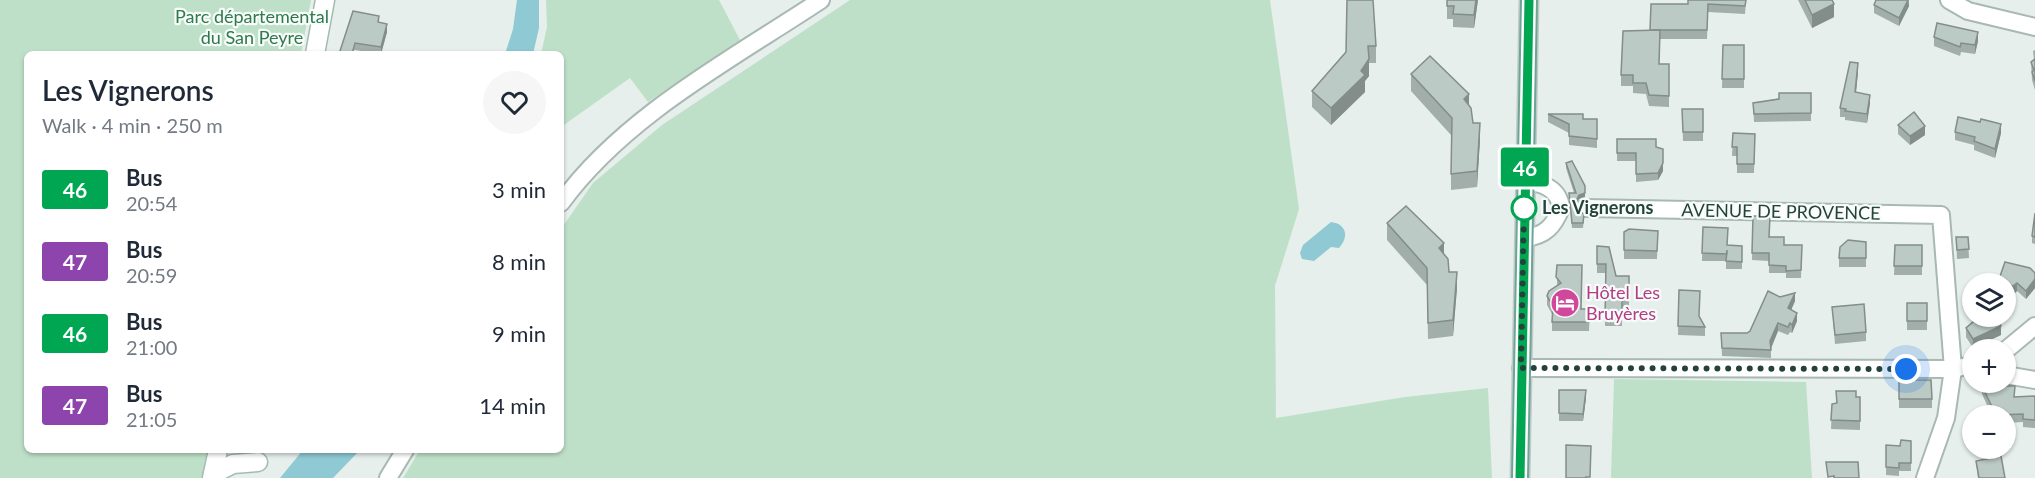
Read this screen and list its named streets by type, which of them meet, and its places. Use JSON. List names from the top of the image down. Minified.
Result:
{"streets":{"street":["AVENUE DE PROVENCE"]},"parks":["Parc départemental du San Peyre"],"places":{"other":["Les Vignerons"],"hotel":["Hôtel Les Bruyères"]},"lines":["bus line 46"],"page":{"on_map":"46","heading":["Les Vignerons","Walk · 4 min · 250 m"],"list":[{"mark":"46","name":"Bus","note":"20:54","value":"3 min"},{"mark":"47","name":"Bus","note":"20:59","value":"8 min"},{"mark":"46","name":"Bus","note":"21:00","value":"9 min"},{"mark":"47","name":"Bus","note":"21:05","value":"14 min"}],"map_buttons":["+","−"]}}
